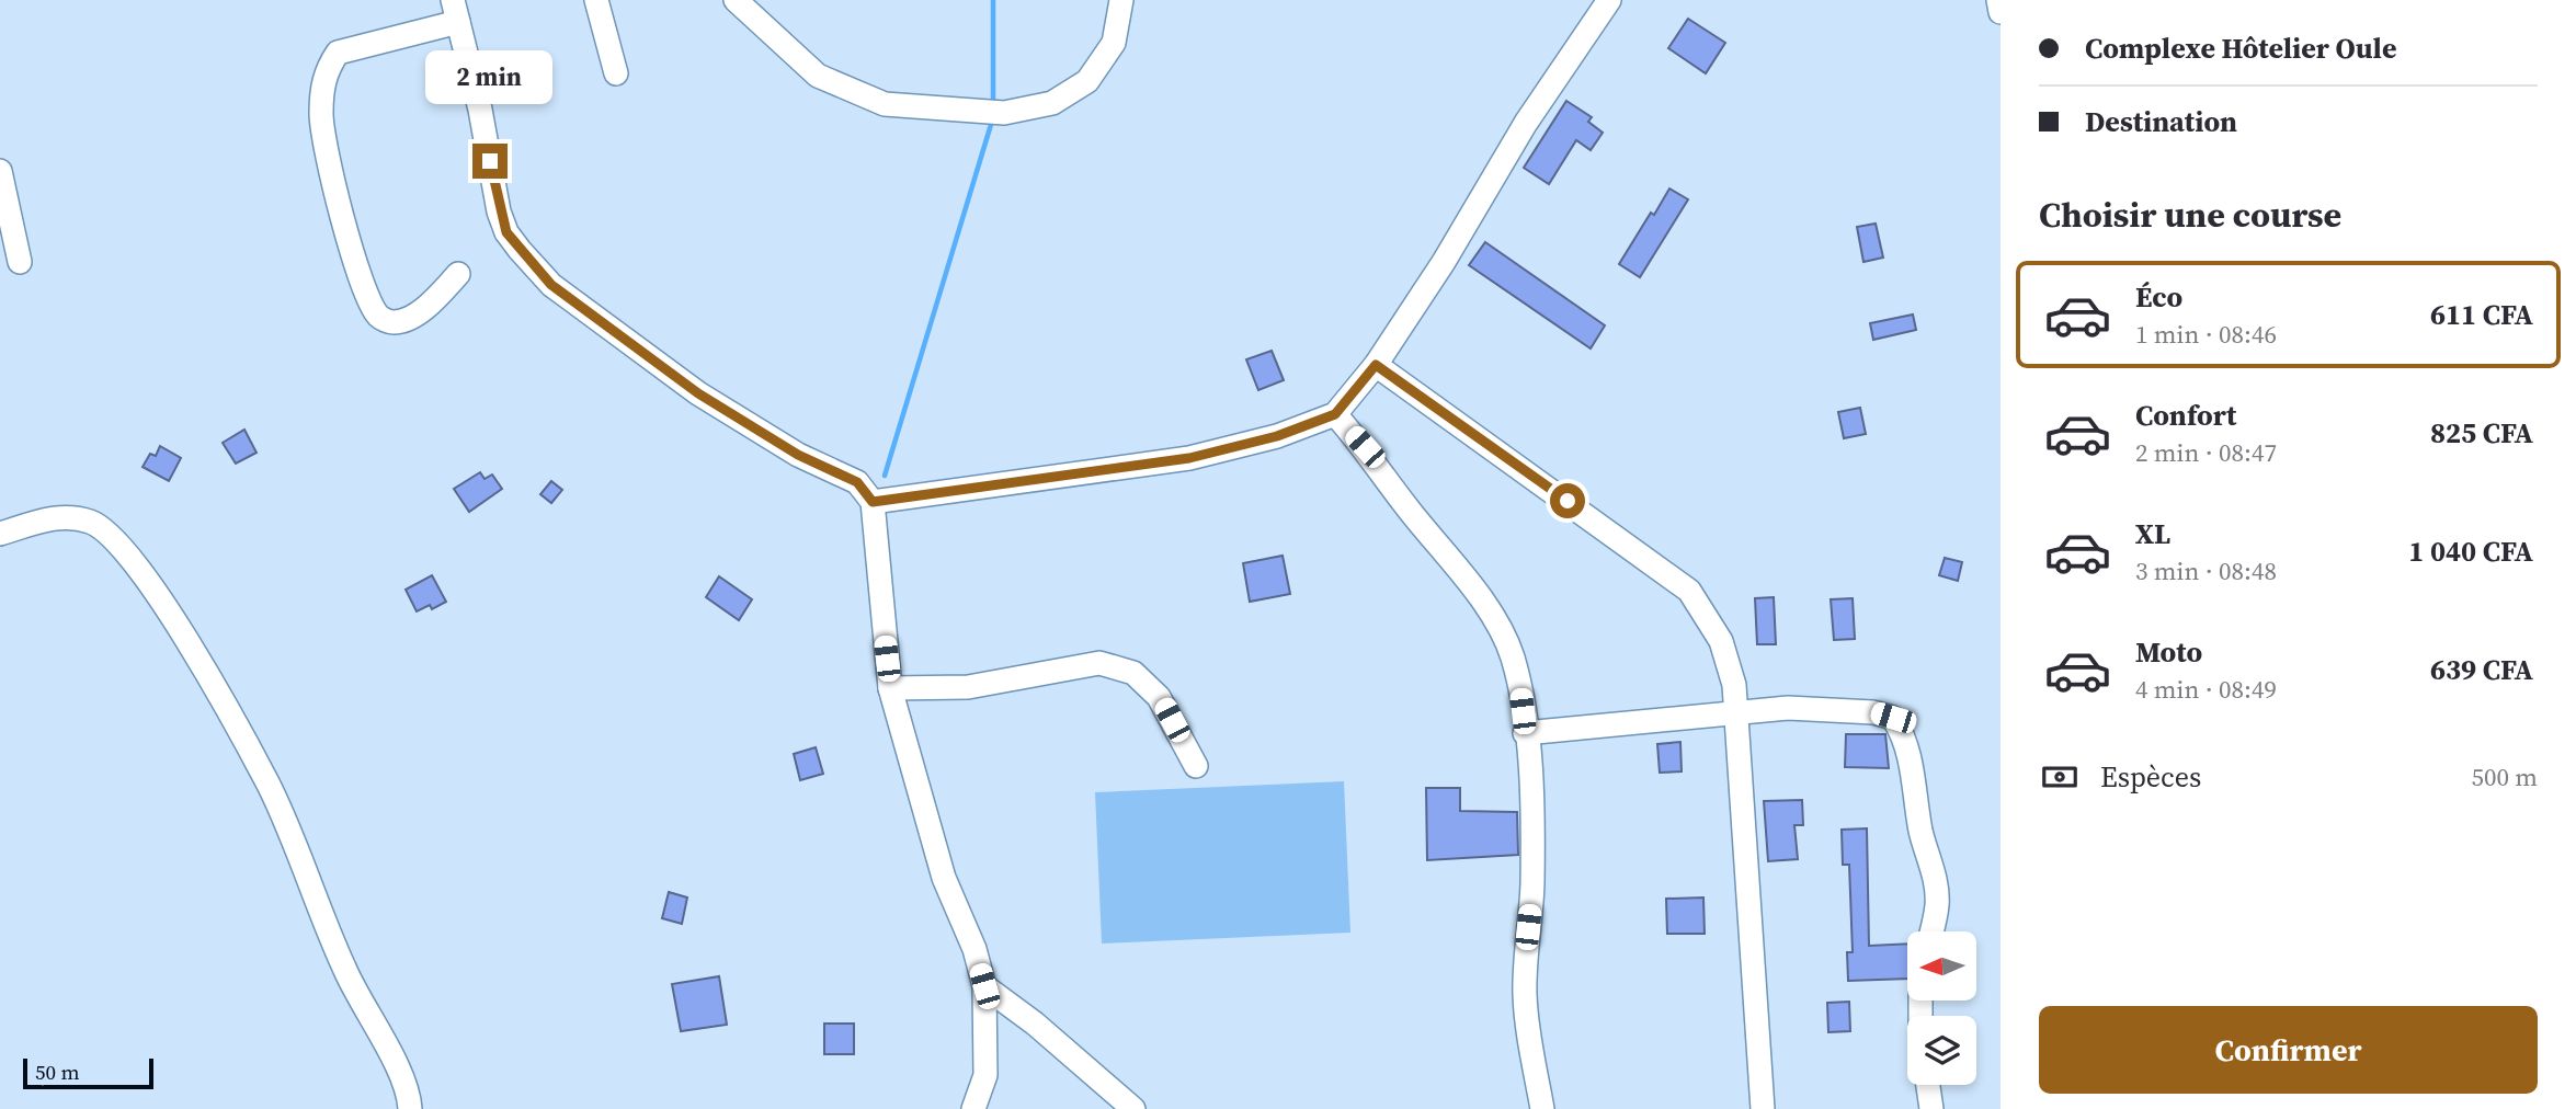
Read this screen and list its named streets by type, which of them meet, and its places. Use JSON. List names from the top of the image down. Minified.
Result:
{"scale_bar":"50 m","north":"left","page":{"banner":["Complexe Hôtelier Oule","Destination"],"bubble":"2 min","heading":"Choisir une course","list":[{"name":"Éco","note":"1 min · 08:46","value":"611 CFA"},{"name":"Confort","note":"2 min · 08:47","value":"825 CFA"},{"name":"XL","note":"3 min · 08:48","value":"1 040 CFA"},{"name":"Moto","note":"4 min · 08:49","value":"639 CFA"}],"pay":["Espèces","500 m"],"buttons":"Confirmer","scale":"50 m"}}
